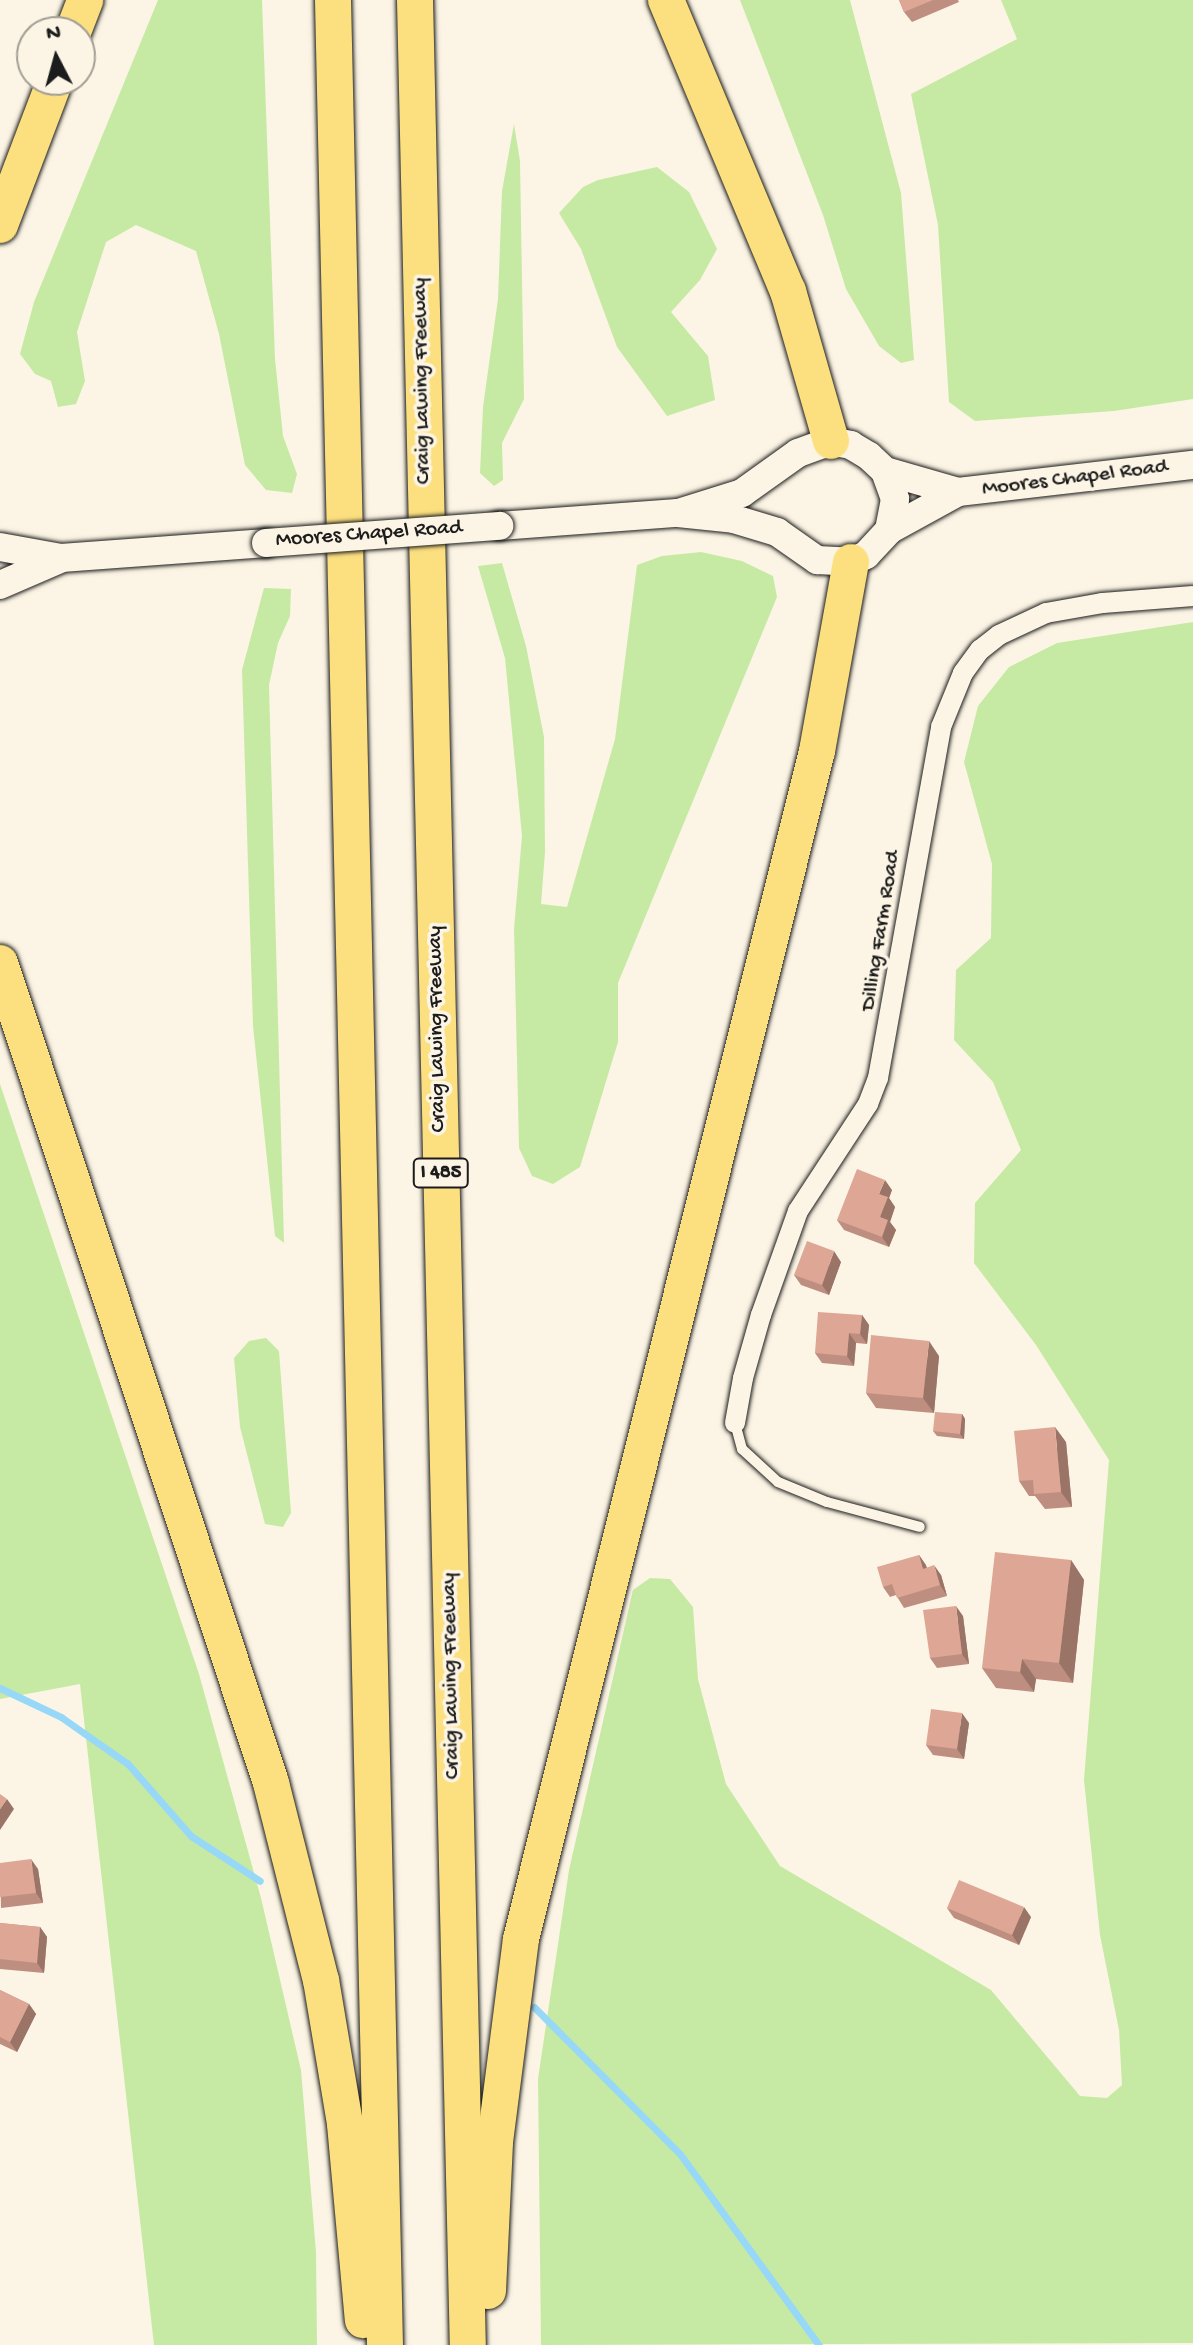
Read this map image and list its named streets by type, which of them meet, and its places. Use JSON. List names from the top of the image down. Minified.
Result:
{"streets":{"highway":["Craig Lawing Freeway","I 485"],"main road":["Moores Chapel Road"],"street":["Dilling Farm Road"]},"north":"top"}
